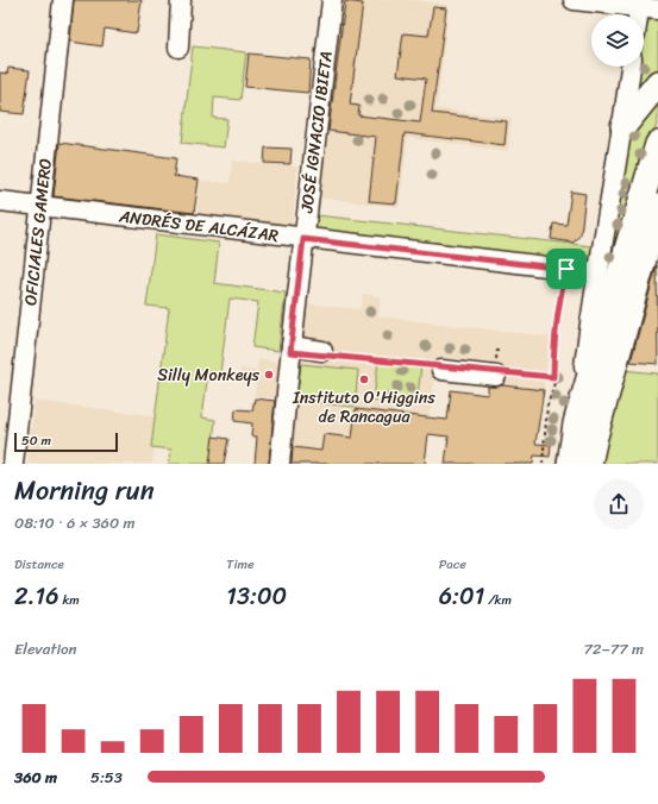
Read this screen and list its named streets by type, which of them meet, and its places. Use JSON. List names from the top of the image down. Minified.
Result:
{"streets":{"street":["JOSÉ IGNACIO IBIETA","ANDRÉS DE ALCÁZAR","OFICIALES GAMERO"]},"crossings":[["JOSÉ IGNACIO IBIETA","ANDRÉS DE ALCÁZAR"],["ANDRÉS DE ALCÁZAR","OFICIALES GAMERO"]],"places":["Silly Monkeys","Instituto O'Higgins de Rancagua"],"scale_bar":"50 m","page":{"scale":"50 m","heading":["Morning run","08:10 · 6 × 360 m"],"stats":[["Distance","2.16 km"],["Time","13:00"],["Pace","6:01 /km"]],"chart":["Elevation","72–77 m"],"list":[{"name":"360 m","note":"5:53"}]}}
